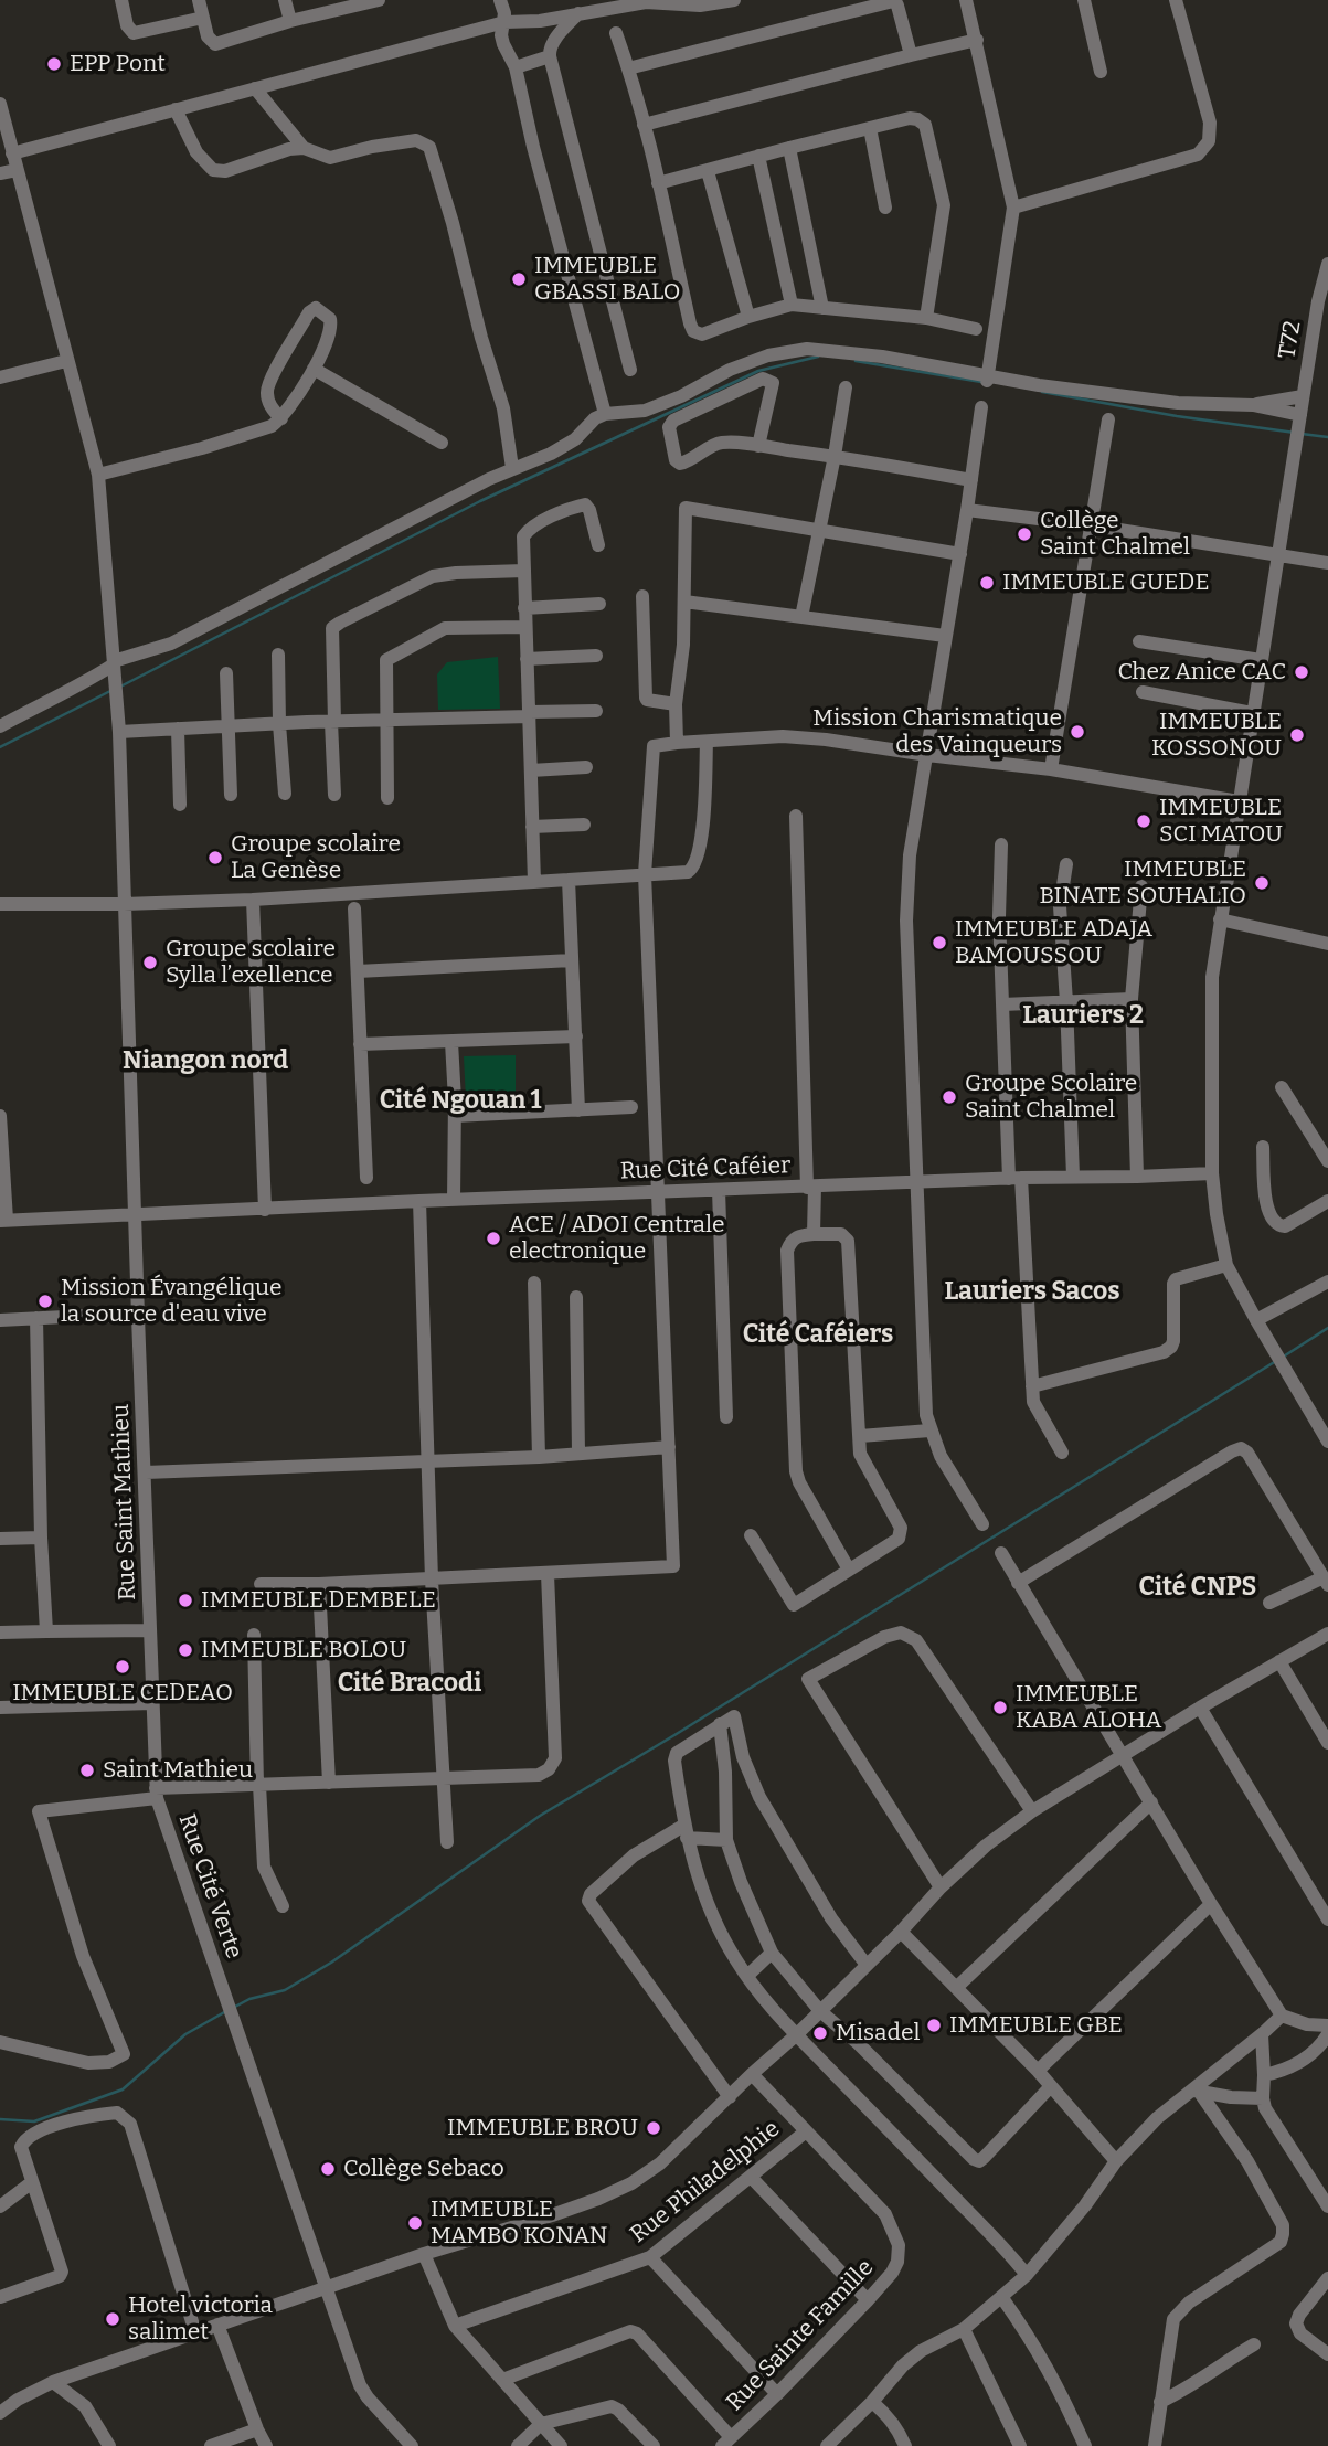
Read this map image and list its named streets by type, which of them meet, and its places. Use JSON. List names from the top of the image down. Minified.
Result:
{"streets":{"street":["T72","Rue Cité Caféier","Rue Saint Mathieu","Rue Cité Verte","Rue Philadelphie","Rue Sainte Famille"]},"crossings":[["T72","Rue Cité Caféier"],["Rue Cité Caféier","Rue Saint Mathieu"],["Rue Saint Mathieu","Rue Cité Verte"],["Rue Philadelphie","Rue Sainte Famille"]],"districts":["Lauriers 2","Niangon nord","Cité Ngouan 1","Lauriers Sacos","Cité Caféiers","Cité CNPS","Cité Bracodi"],"places":["EPP Pont","IMMEUBLE GBASSI BALO","Collège Saint Chalmel","IMMEUBLE GUEDE","Chez Anice CAC","Mission Charismatique des Vainqueurs","IMMEUBLE KOSSONOU","IMMEUBLE SCI MATOU","Groupe scolaire La Genèse","IMMEUBLE BINATE SOUHALIO","IMMEUBLE ADAJA BAMOUSSOU","Groupe scolaire Sylla l’exellence","Groupe Scolaire Saint Chalmel","ACE / ADOI Centrale electronique","Mission Évangélique la source d'eau vive","IMMEUBLE DEMBELE","IMMEUBLE BOLOU","IMMEUBLE CEDEAO","IMMEUBLE KABA ALOHA","Saint Mathieu","IMMEUBLE GBE","Misadel","IMMEUBLE BROU","Collège Sebaco","IMMEUBLE MAMBO KONAN","Hotel victoria salimet"]}
